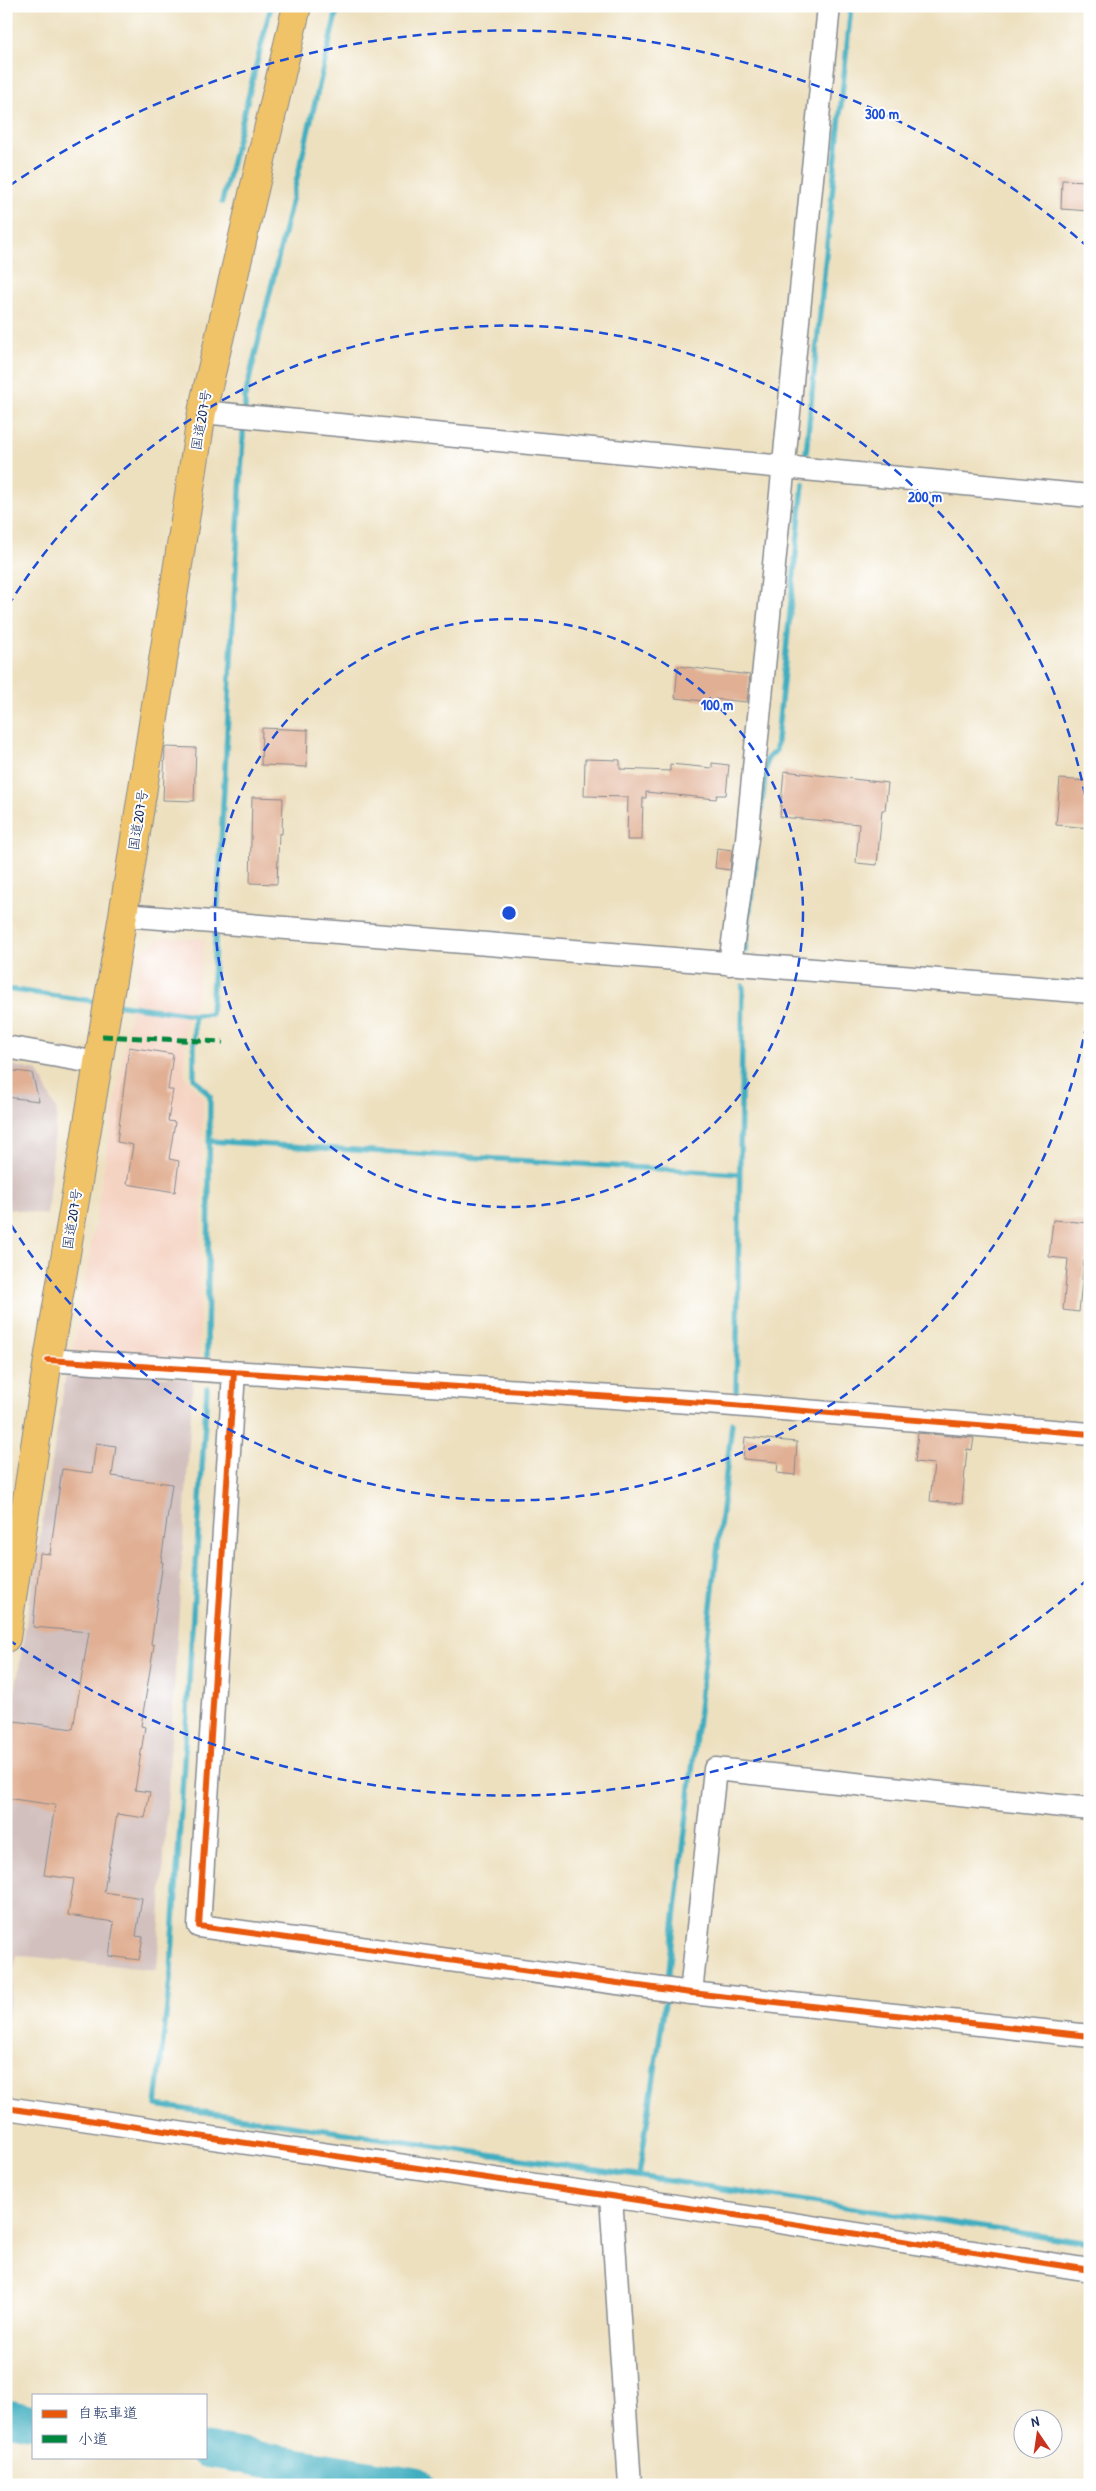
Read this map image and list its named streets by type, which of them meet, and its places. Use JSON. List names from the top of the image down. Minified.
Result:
{"streets":{"highway":["国道207号"]},"legend":["自転車道","小道"],"north":"top","rings":["300 m","200 m","100 m"]}
